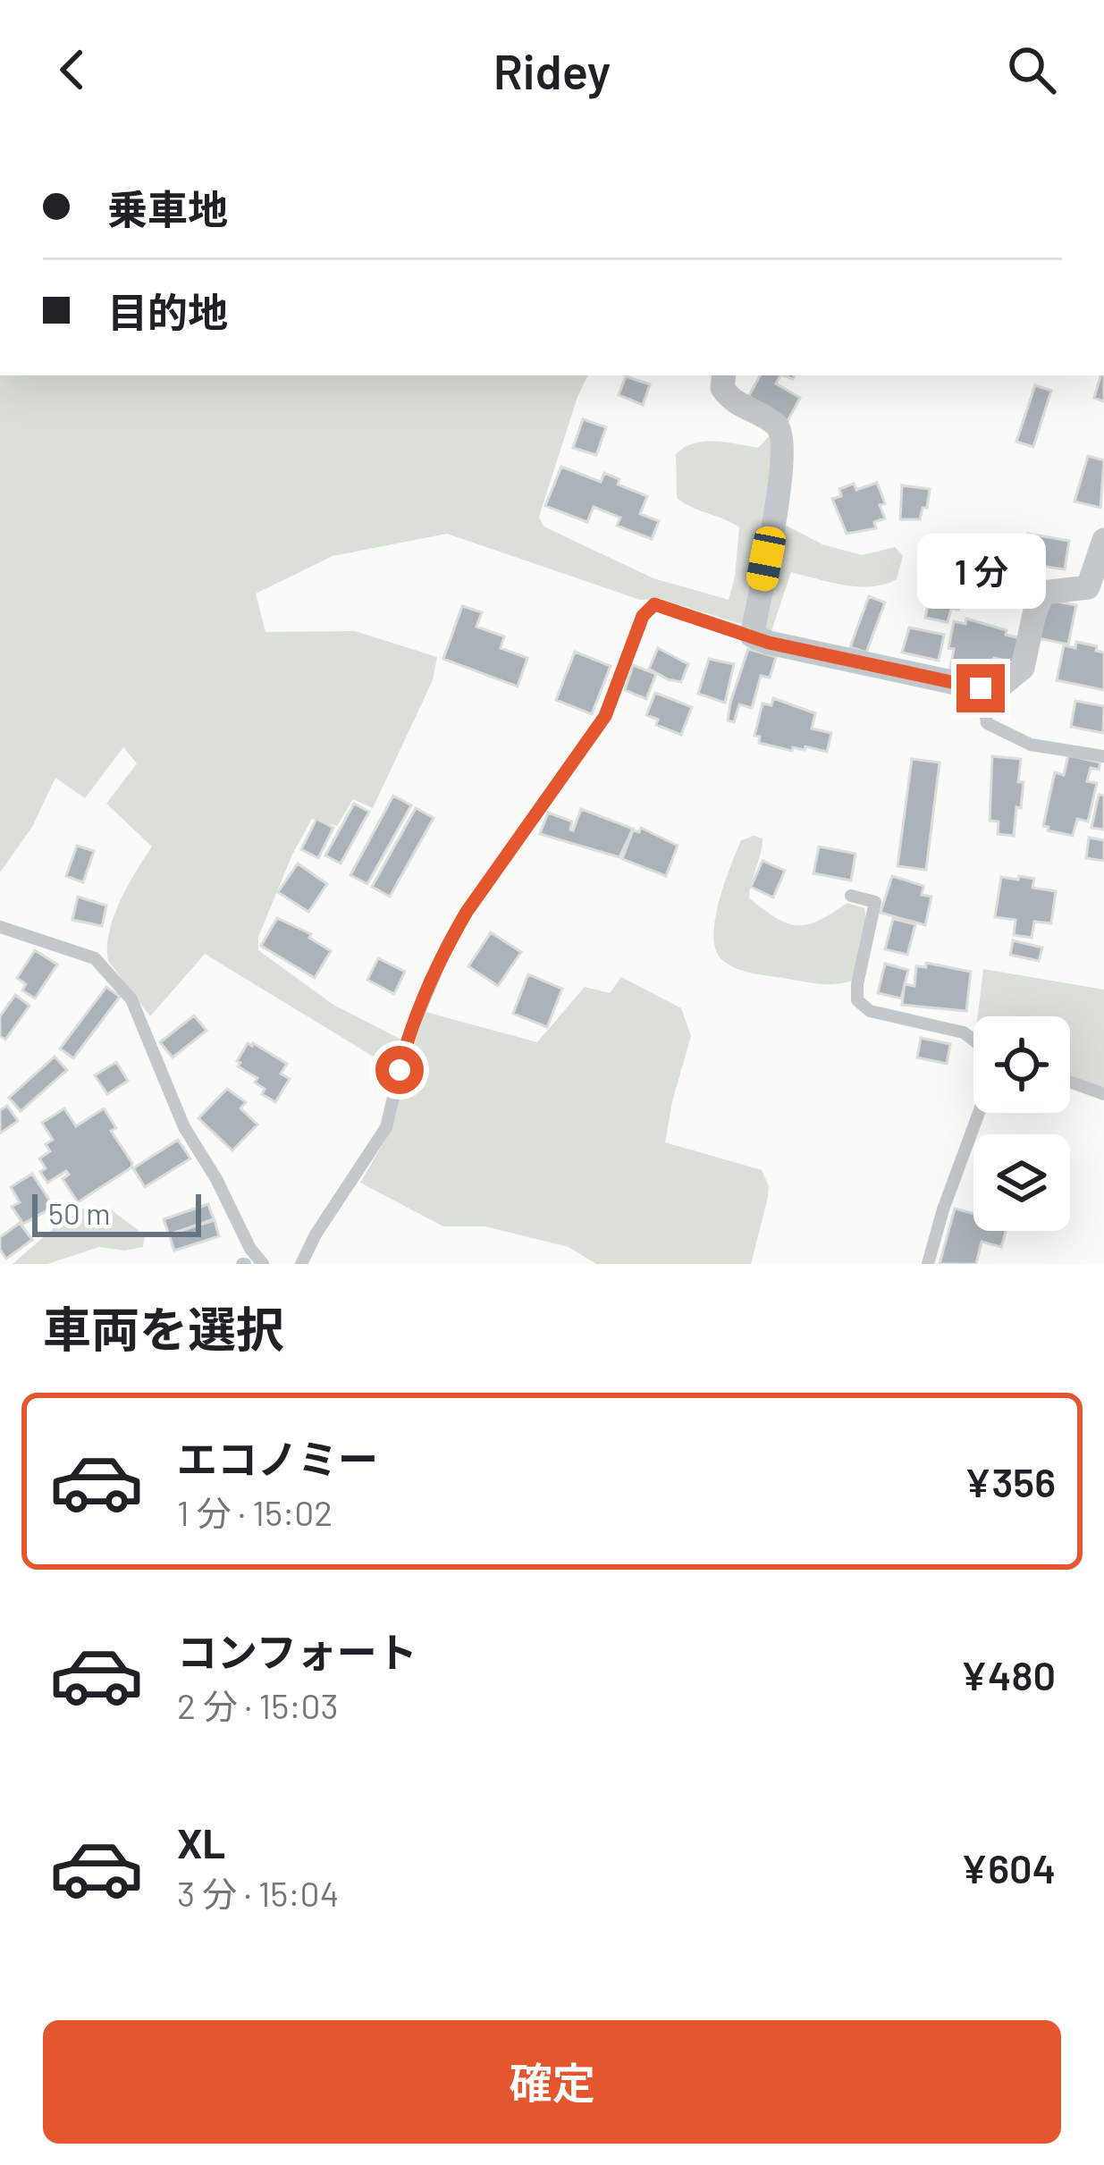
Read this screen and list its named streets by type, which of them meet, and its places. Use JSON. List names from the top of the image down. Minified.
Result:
{"scale_bar":"50 m","page":{"header":"Ridey","banner":["乗車地","目的地"],"bubble":"1 分","scale":"50 m","heading":"車両を選択","list":[{"name":"エコノミー","note":"1 分 · 15:02","value":"¥356"},{"name":"コンフォート","note":"2 分 · 15:03","value":"¥480"},{"name":"XL","note":"3 分 · 15:04","value":"¥604"}],"buttons":"確定"}}
